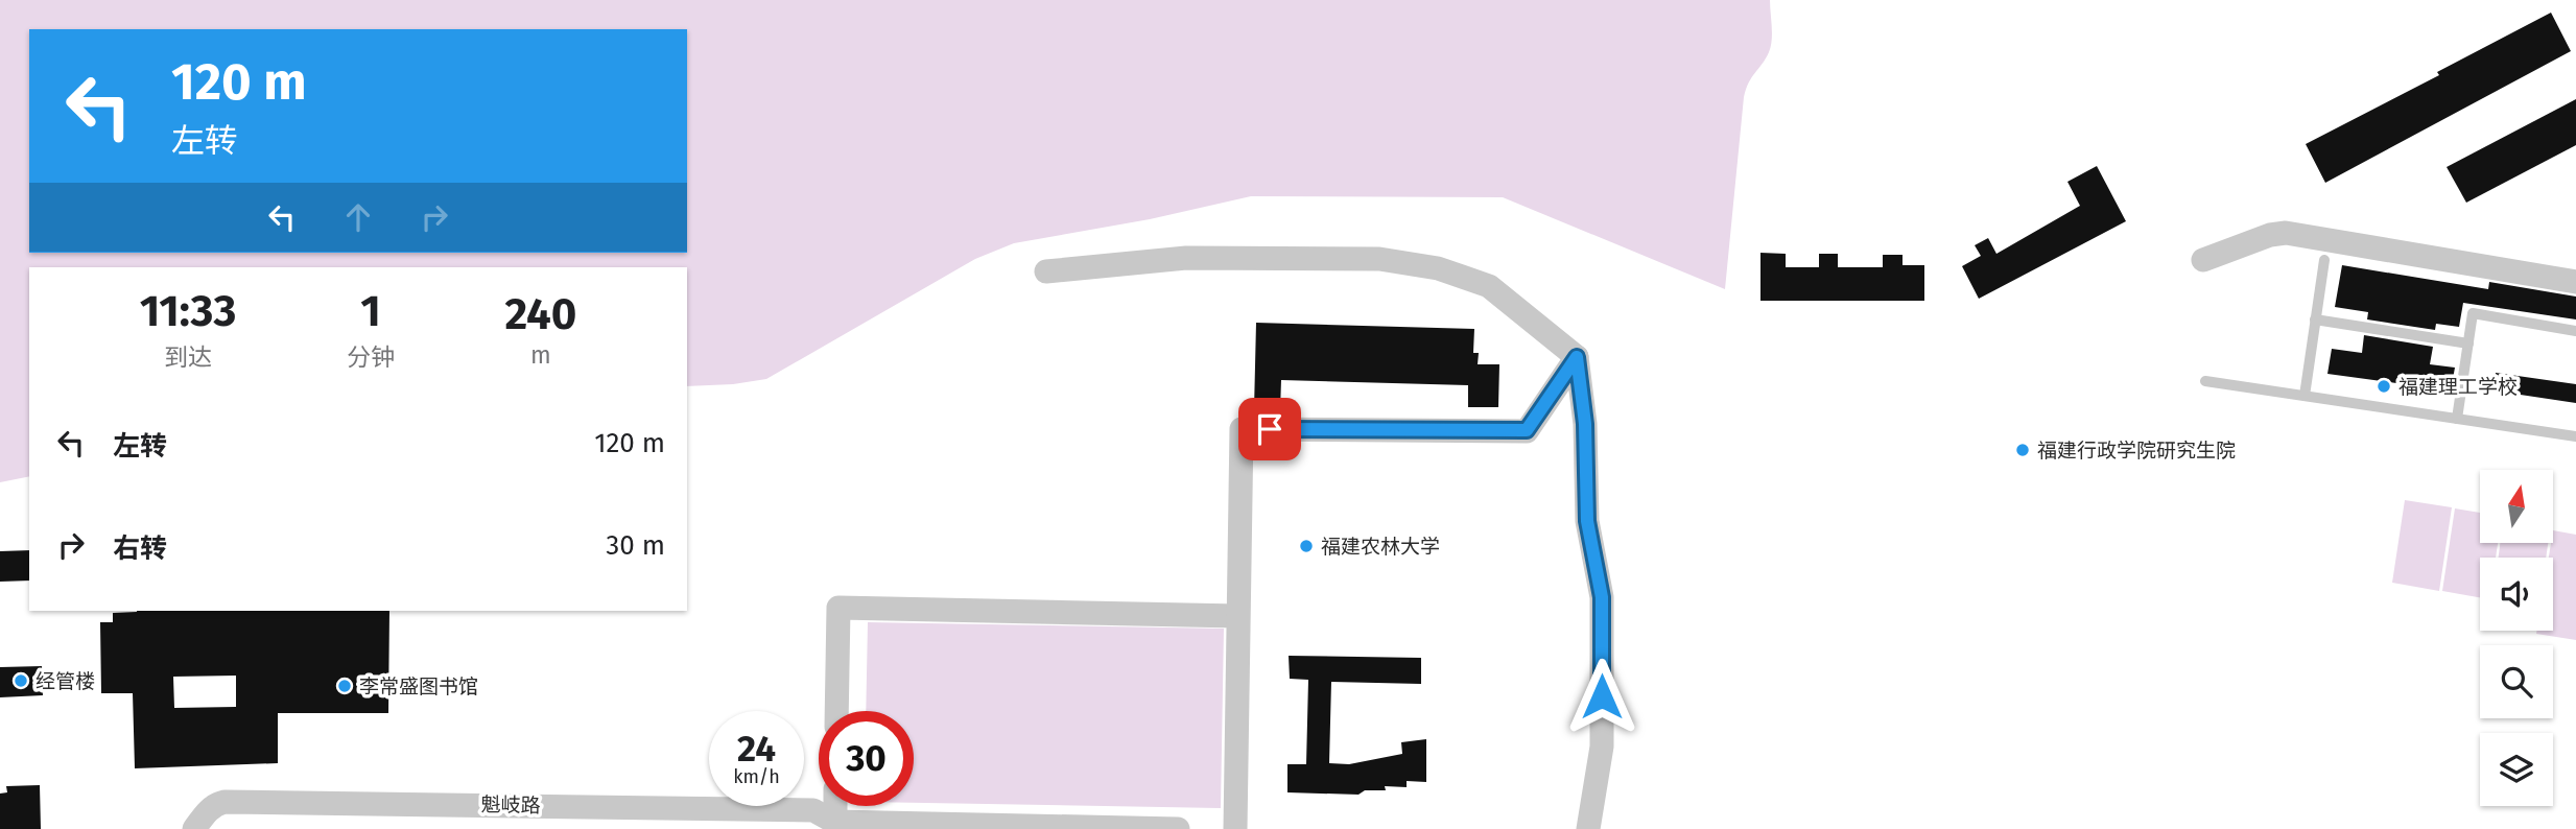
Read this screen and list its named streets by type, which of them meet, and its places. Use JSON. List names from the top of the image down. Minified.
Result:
{"streets":{"street":["魁岐路"]},"places":["福建理工学校","福建行政学院研究生院","福建农林大学","经管楼","李常盛图书馆"],"north":"top","page":{"turn":["120 m","左转"],"eta":["11:33","到达","1","分钟","240","m"],"list":[{"name":"左转","value":"120 m"},{"name":"右转","value":"30 m"}],"speed":"24 km/h","limit":"30"}}
